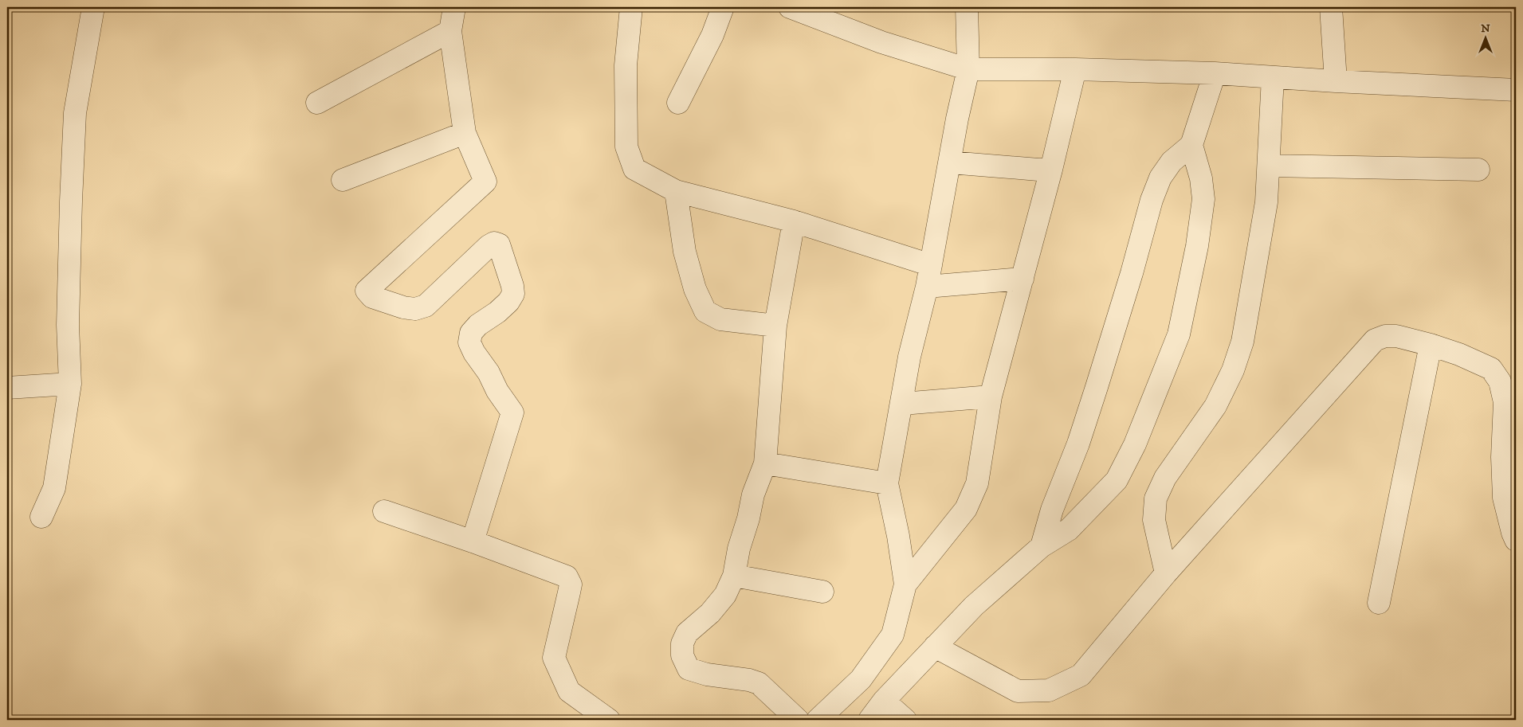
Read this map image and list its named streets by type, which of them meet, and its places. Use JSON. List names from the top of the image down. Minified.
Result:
{"north":"top"}
